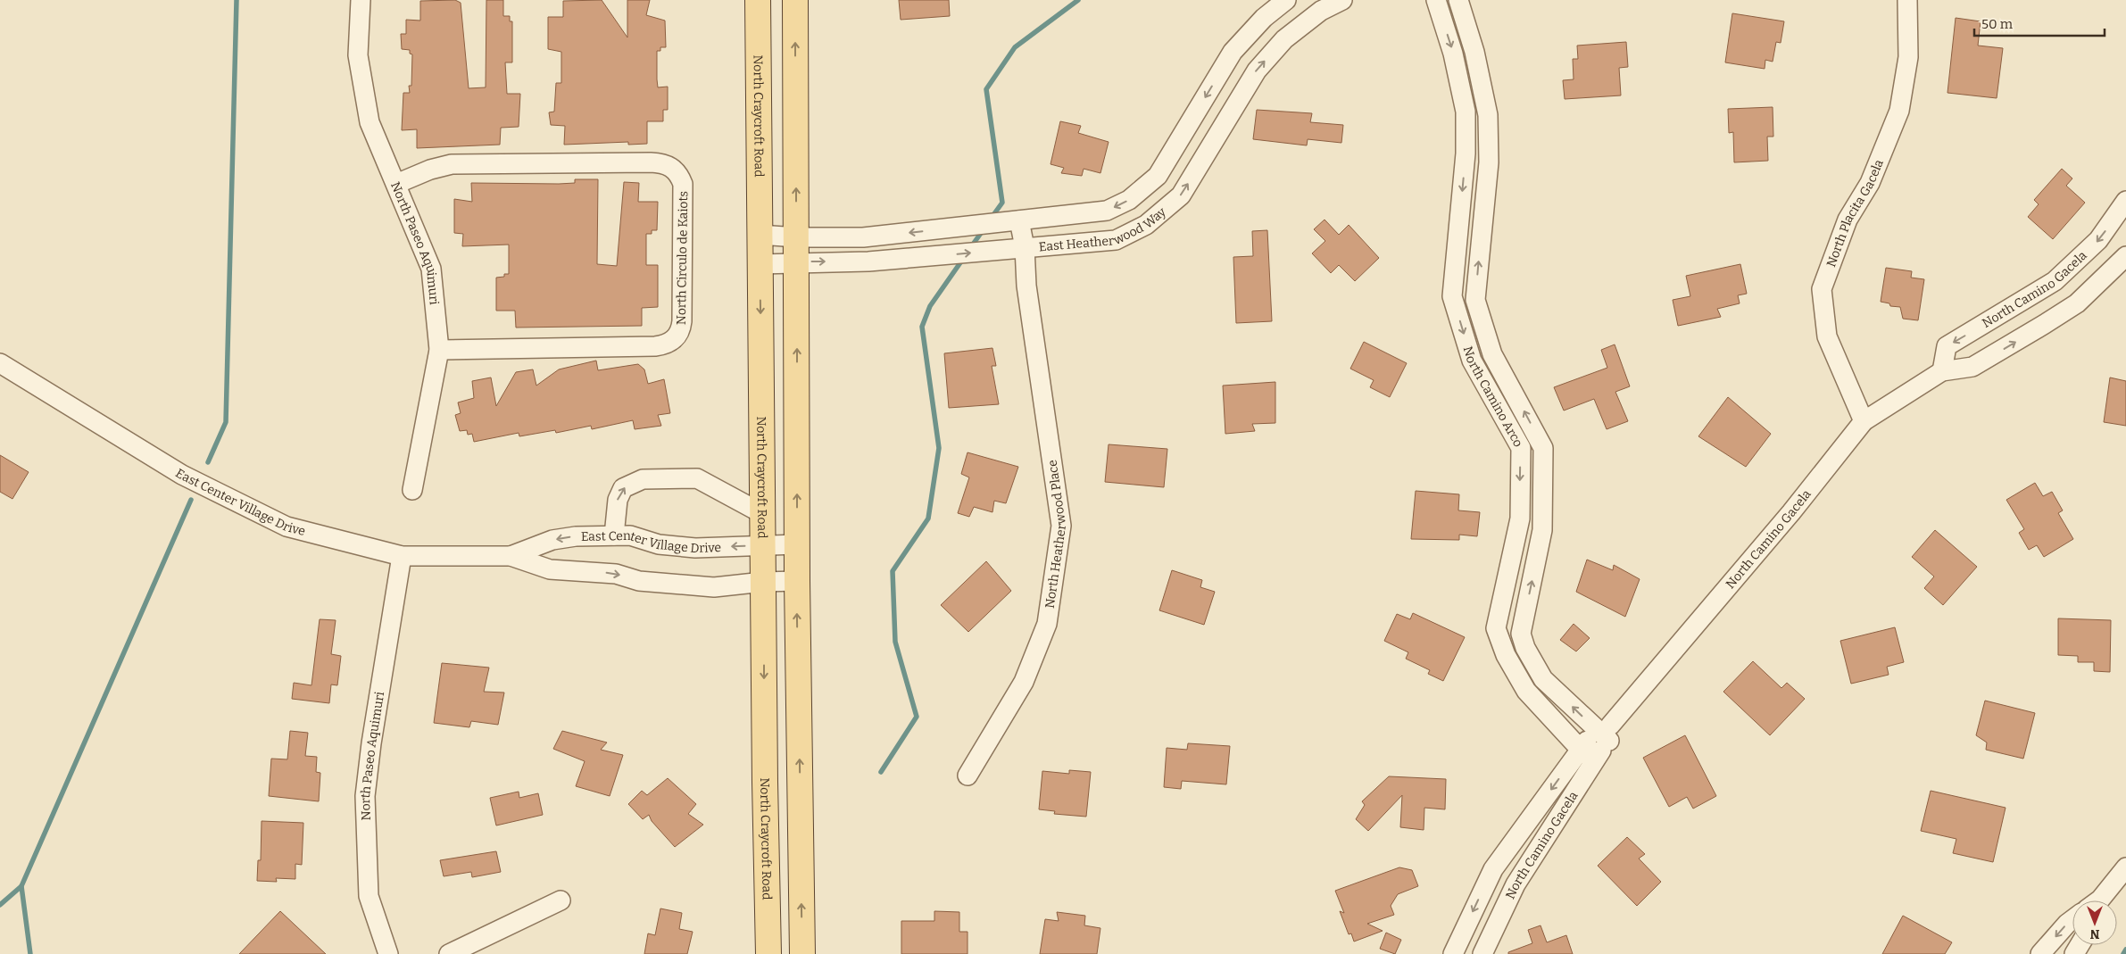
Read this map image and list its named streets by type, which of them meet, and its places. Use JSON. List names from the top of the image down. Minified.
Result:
{"streets":{"main road":["North Craycroft Road"],"street":["North Placita Gacela","East Heatherwood Way","North Paseo Aquimuri","North Circulo de Kaiots","North Camino Gacela","North Camino Arco","East Center Village Drive","North Heatherwood Place"]},"crossings":[["North Craycroft Road","East Heatherwood Way"],["North Craycroft Road","East Center Village Drive"],["North Placita Gacela","North Camino Gacela"],["East Heatherwood Way","North Heatherwood Place"],["North Paseo Aquimuri","North Circulo de Kaiots"],["North Paseo Aquimuri","East Center Village Drive"],["North Camino Gacela","North Camino Arco"]],"scale_bar":"50 m","north":"bottom"}
